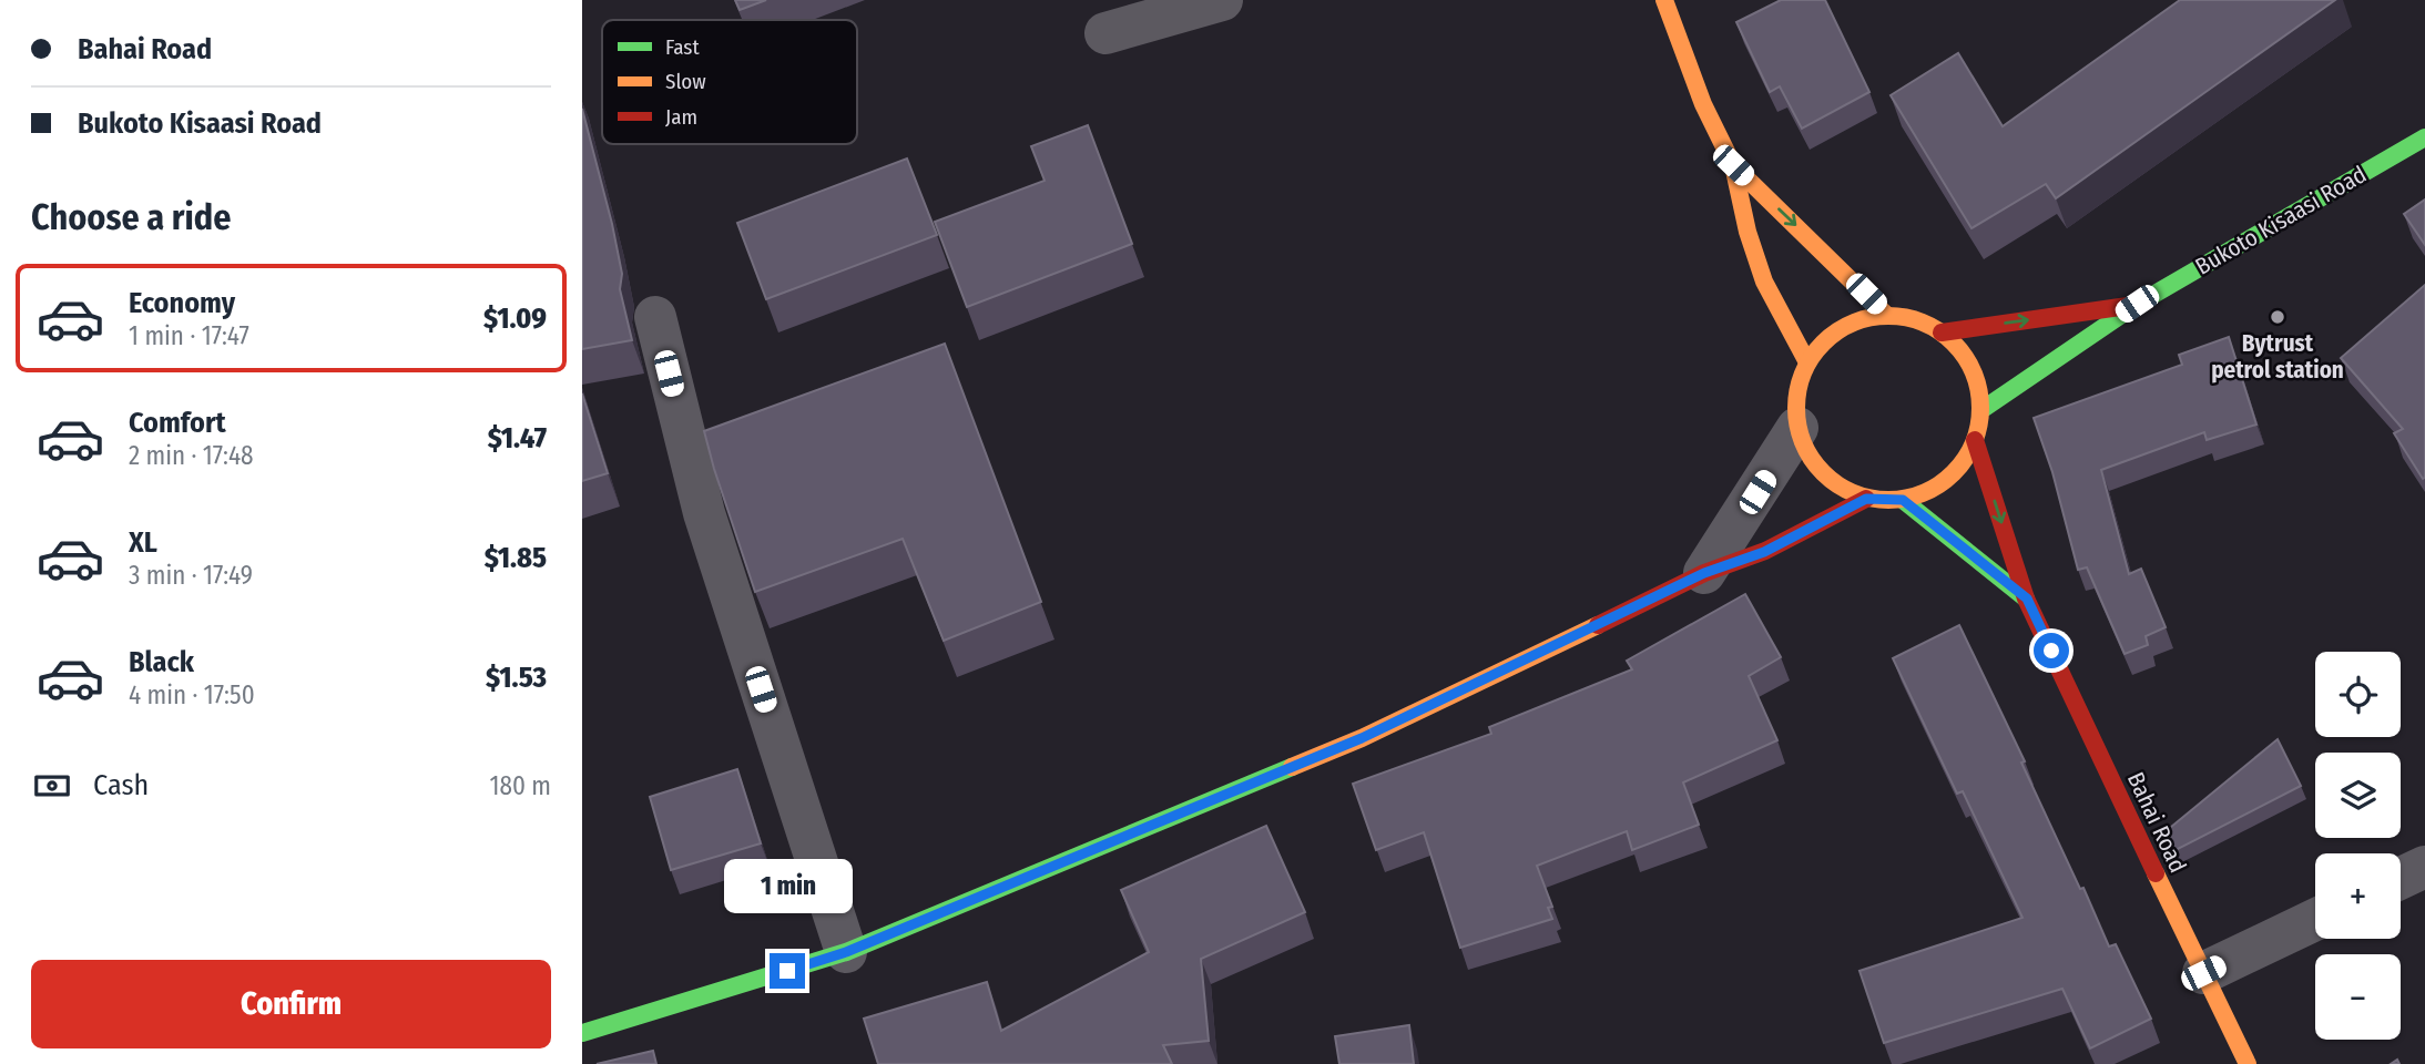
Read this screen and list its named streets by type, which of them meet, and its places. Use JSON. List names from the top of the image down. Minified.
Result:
{"streets":{"street":["Bukoto Kisaasi Road","Bahai Road"]},"crossings":[["Bukoto Kisaasi Road","Bahai Road"]],"places":["Bytrust petrol station"],"legend":["Fast","Slow","Jam"],"page":{"banner":["Bahai Road","Bukoto Kisaasi Road"],"heading":"Choose a ride","list":[{"name":"Economy","note":"1 min · 17:47","value":"$1.09"},{"name":"Comfort","note":"2 min · 17:48","value":"$1.47"},{"name":"XL","note":"3 min · 17:49","value":"$1.85"},{"name":"Black","note":"4 min · 17:50","value":"$1.53"}],"map_buttons":["+","−"],"pay":["Cash","180 m"],"bubble":"1 min","buttons":"Confirm"}}
